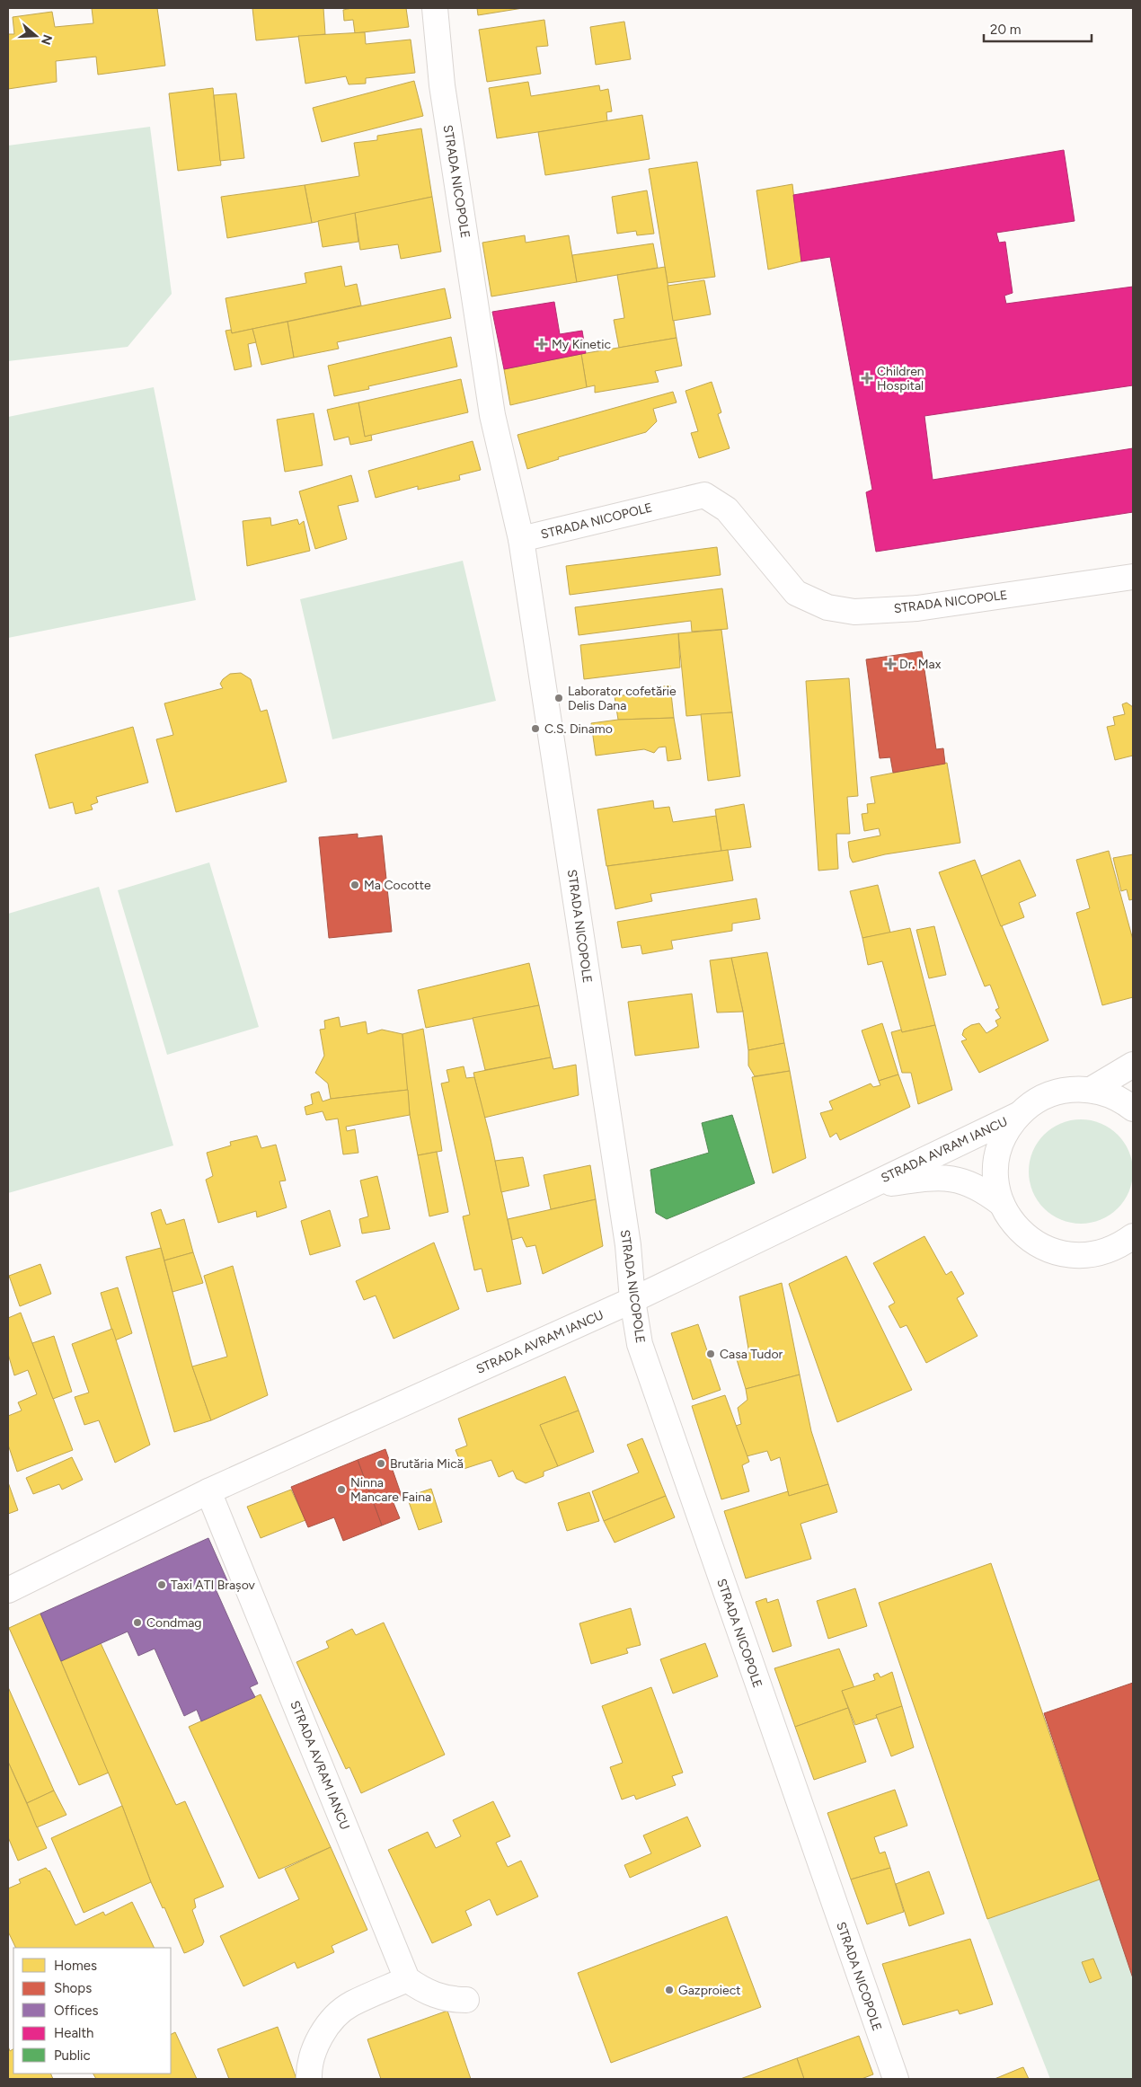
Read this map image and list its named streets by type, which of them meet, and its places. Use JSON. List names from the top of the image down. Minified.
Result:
{"streets":{"street":["STRADA NICOPOLE","STRADA AVRAM IANCU"]},"crossings":[["STRADA NICOPOLE","STRADA AVRAM IANCU"]],"places":{"health":["My Kinetic","Children Hospital","Dr. Max"],"other":["Laborator cofetărie Delis Dana","C.S. Dinamo","Ma Cocotte","Casa Tudor","Brutăria Mică","Ninna Mancare Faina","Taxi ATI Brașov","Condmag","Gazproiect"]},"legend":["Homes","Shops","Offices","Health","Public"],"scale_bar":"20 m","north":"right"}
